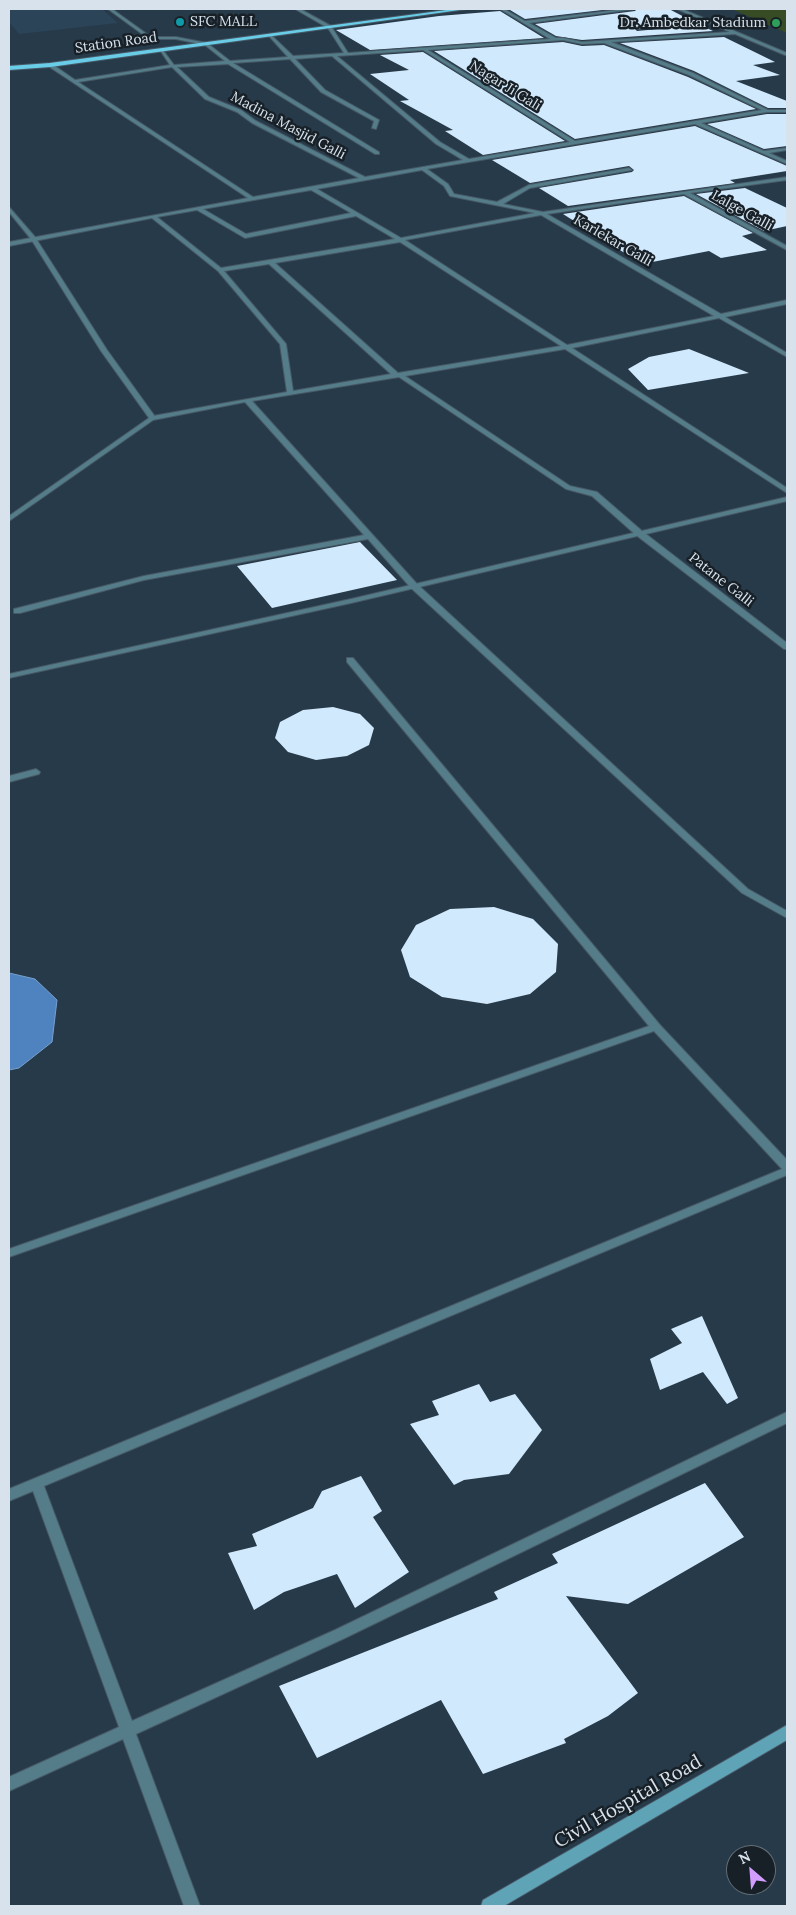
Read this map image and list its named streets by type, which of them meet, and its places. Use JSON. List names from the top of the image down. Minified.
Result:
{"streets":{"highway":["Station Road"],"main road":["Civil Hospital Road"],"street":["Nagar Ji Gali","Madina Masjid Galli","Lalge Galli","Karlekar Galli","Patane Galli"]},"crossings":[["Station Road","Madina Masjid Galli"]],"places":["SFC MALL","Dr. Ambedkar Stadium"],"north":"top left"}
